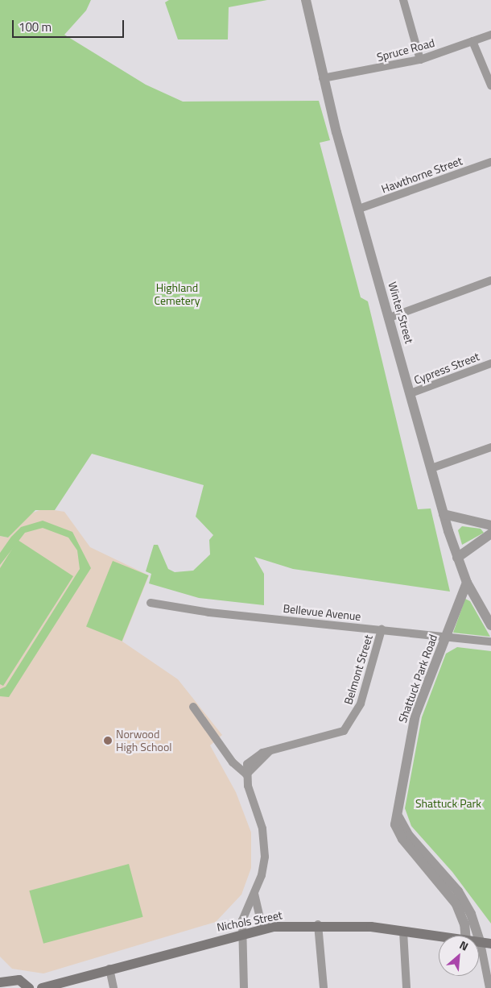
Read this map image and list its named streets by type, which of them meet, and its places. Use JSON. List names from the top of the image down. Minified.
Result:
{"streets":{"main road":["Nichols Street"],"street":["Spruce Road","Hawthorne Street","Winter Street","Cypress Street","Bellevue Avenue","Belmont Street","Shattuck Park Road"]},"crossings":[["Spruce Road","Winter Street"],["Hawthorne Street","Winter Street"],["Winter Street","Cypress Street"],["Winter Street","Shattuck Park Road"],["Bellevue Avenue","Belmont Street"],["Bellevue Avenue","Shattuck Park Road"]],"parks":["Highland Cemetery","Shattuck Park"],"places":["Norwood High School"],"scale_bar":"100 m","north":"top right"}
